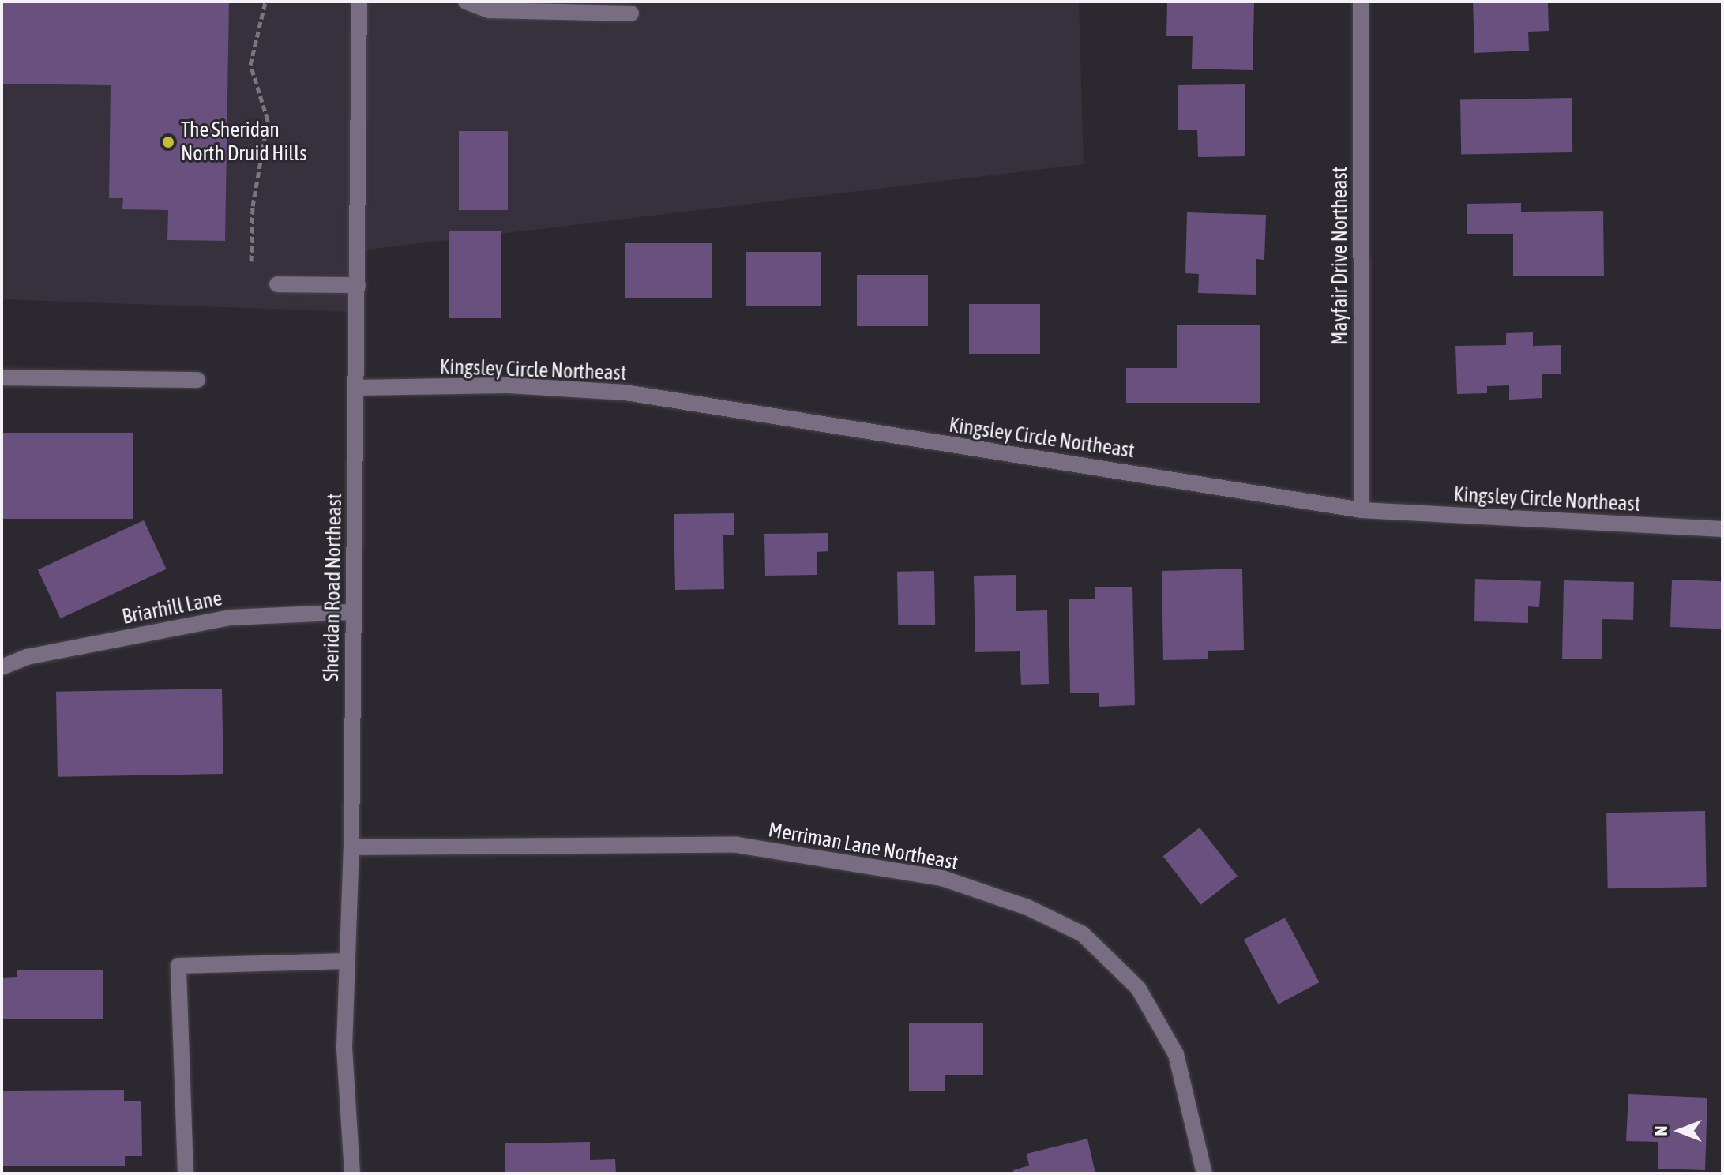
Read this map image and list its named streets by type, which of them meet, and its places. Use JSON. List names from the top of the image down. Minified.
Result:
{"streets":{"street":["Mayfair Drive Northeast","Kingsley Circle Northeast","Sheridan Road Northeast","Briarhill Lane","Merriman Lane Northeast"]},"crossings":[["Mayfair Drive Northeast","Kingsley Circle Northeast"],["Kingsley Circle Northeast","Sheridan Road Northeast"],["Sheridan Road Northeast","Briarhill Lane"],["Sheridan Road Northeast","Merriman Lane Northeast"]],"places":["The Sheridan North Druid Hills"],"north":"left"}
